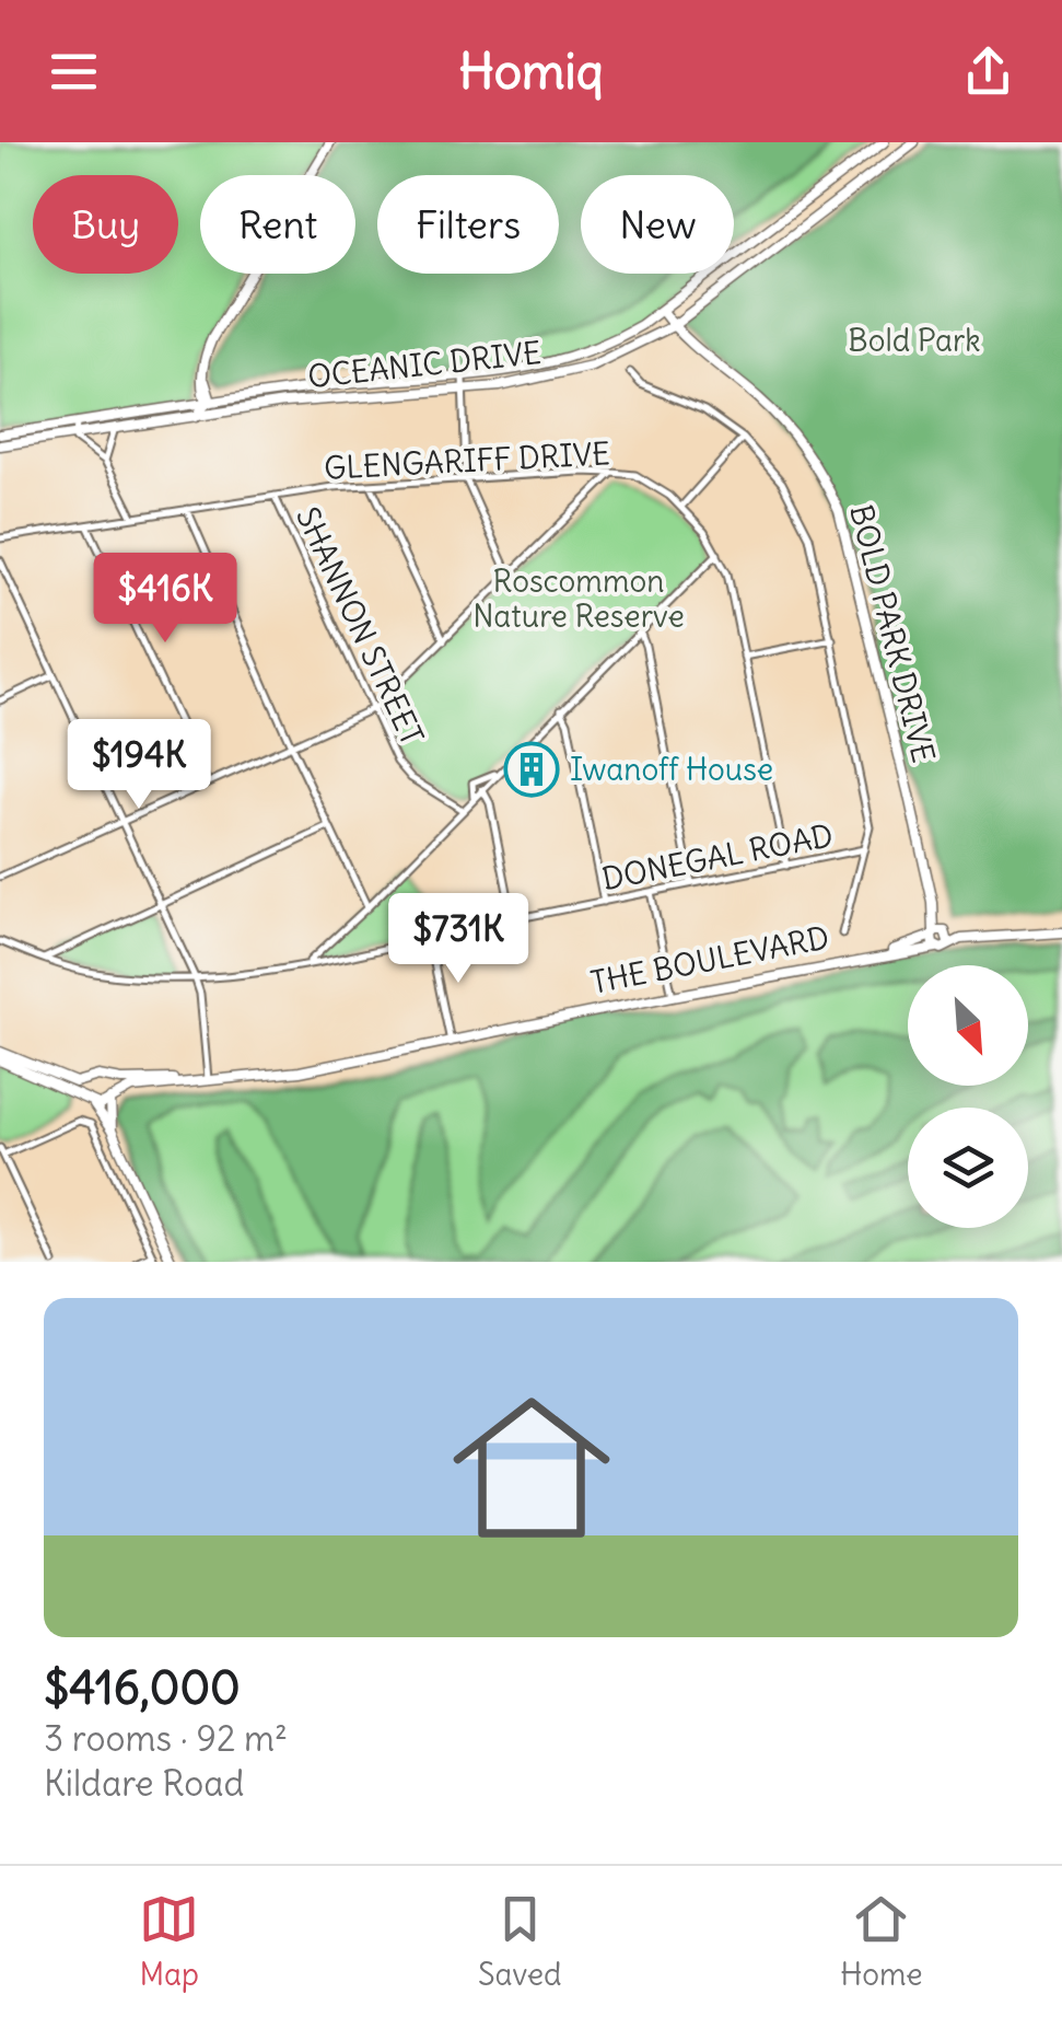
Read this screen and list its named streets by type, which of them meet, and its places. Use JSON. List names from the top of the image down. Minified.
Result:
{"streets":{"main road":["OCEANIC DRIVE","BOLD PARK DRIVE","THE BOULEVARD"],"street":["GLENGARIFF DRIVE","SHANNON STREET","DONEGAL ROAD"]},"crossings":[["OCEANIC DRIVE","BOLD PARK DRIVE"],["GLENGARIFF DRIVE","SHANNON STREET"],["GLENGARIFF DRIVE","DONEGAL ROAD"],["BOLD PARK DRIVE","THE BOULEVARD"]],"parks":["Bold Park","Roscommon Nature Reserve"],"places":{"building":["Iwanoff House"]},"north":"bottom right","page":{"header":"Homiq","chip":["Buy","Rent","Filters","New"],"price":["$416K","$194K","$731K"],"list":[{"name":"$416,000","note":"3 rooms · 92 m² · Kildare Road"}],"tabs":["Map","Saved","Home"]}}
